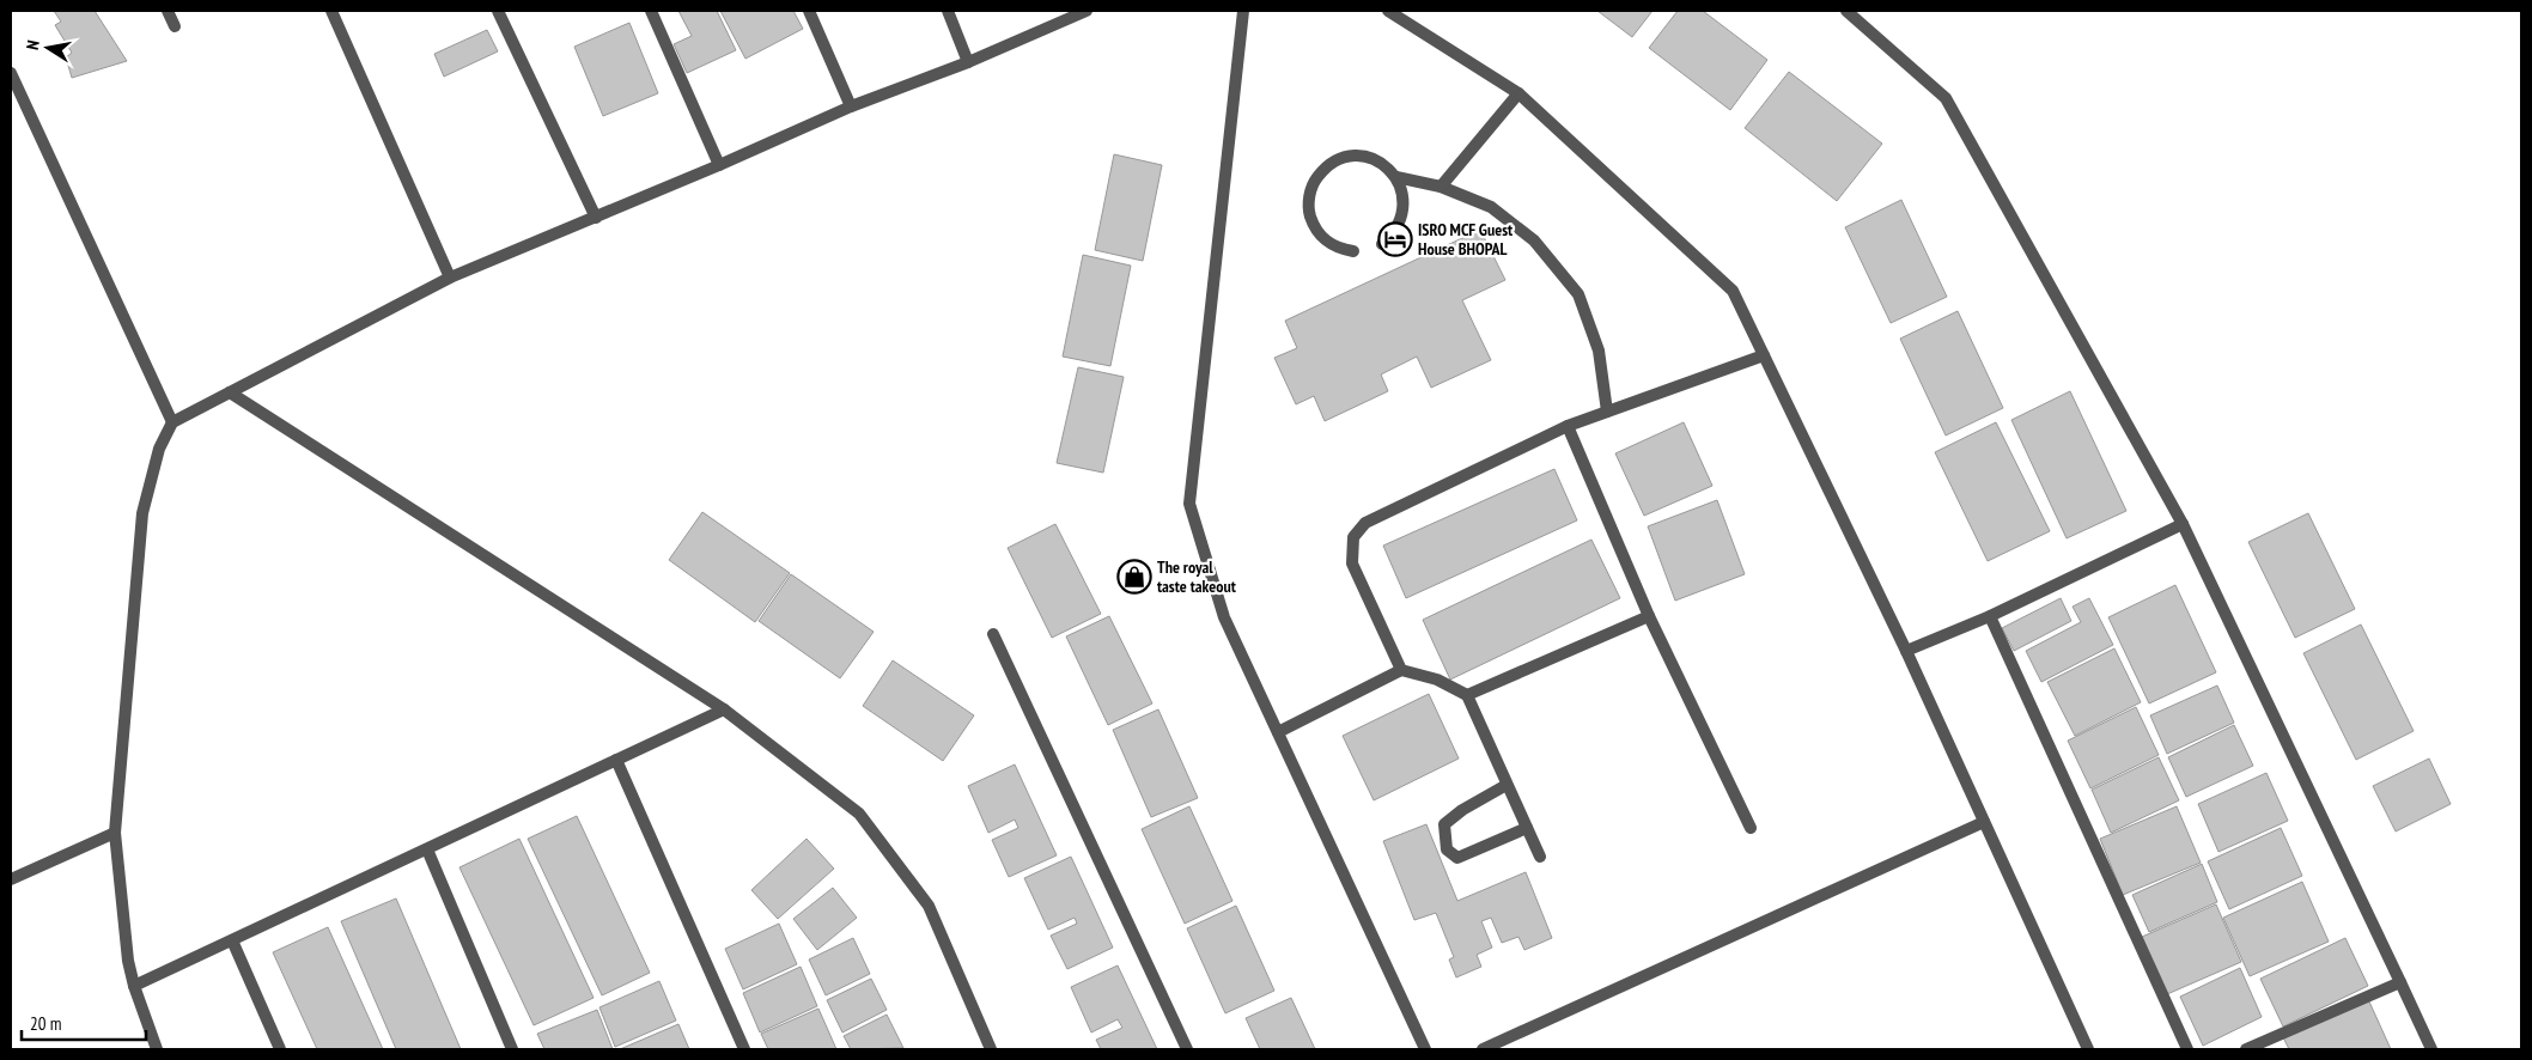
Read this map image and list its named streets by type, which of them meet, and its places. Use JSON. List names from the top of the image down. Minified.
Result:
{"places":{"hotel":["ISRO MCF Guest House BHOPAL"],"shop":["The royal taste takeout"]},"scale_bar":"20 m","north":"left"}
